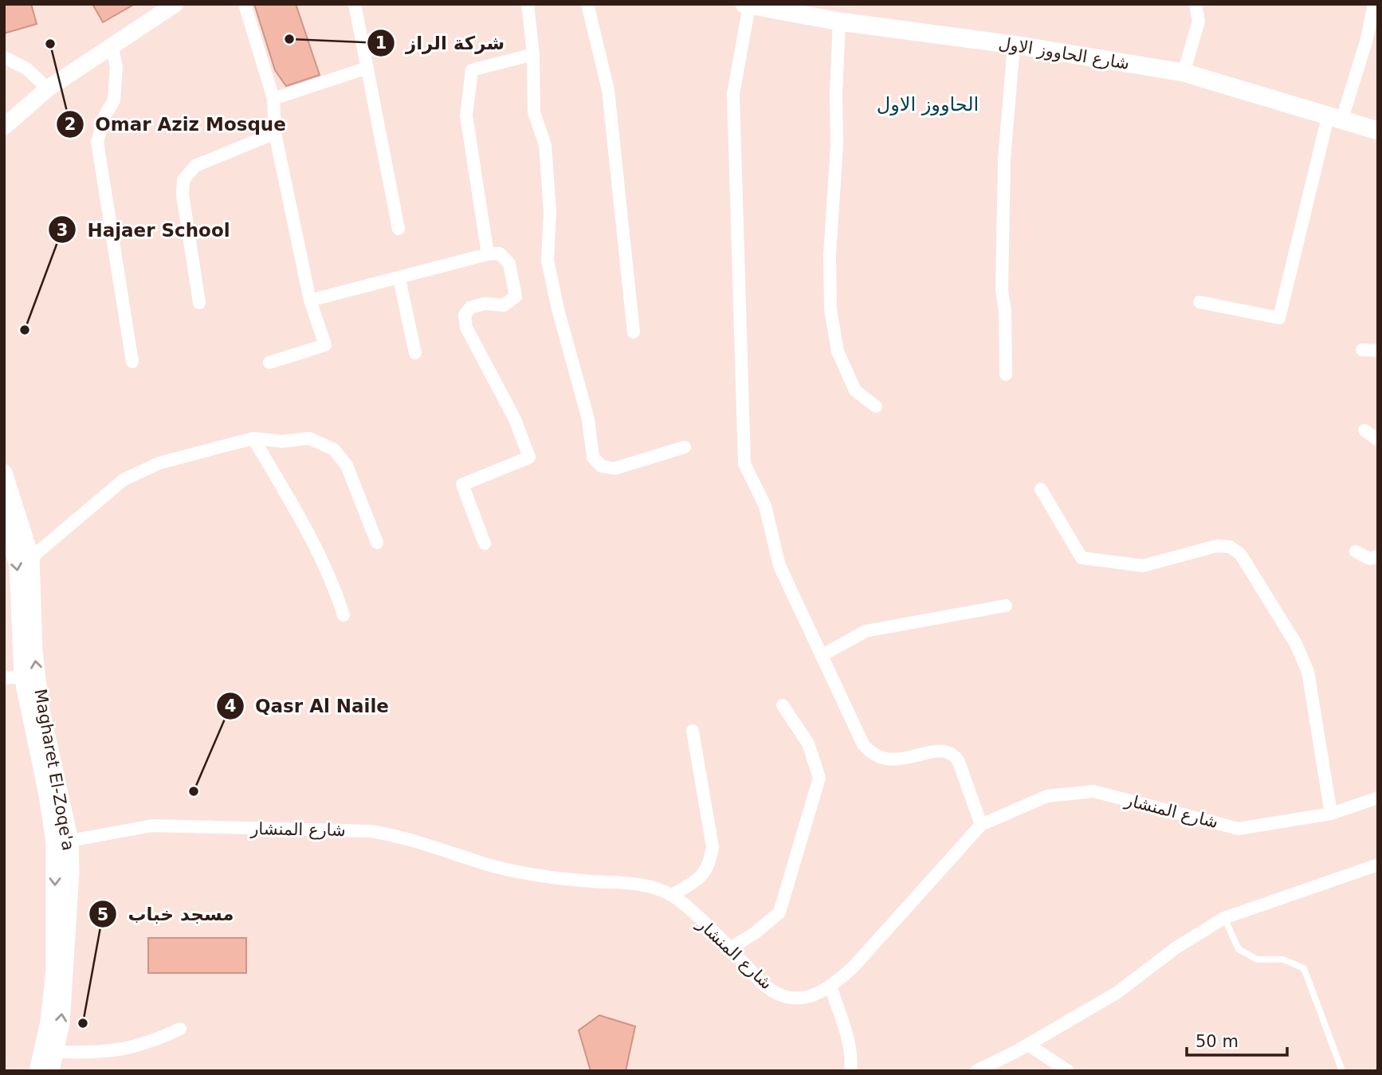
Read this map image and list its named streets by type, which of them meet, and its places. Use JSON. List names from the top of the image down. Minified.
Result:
{"streets":{"main road":["شارع الحاووز الاول"],"street":["Magharet El-Zoqe'a","شارع المنشار"]},"crossings":[["Magharet El-Zoqe'a","شارع المنشار"]],"districts":["الحاووز الاول"],"places":["شركة الراز","Omar Aziz Mosque","Hajaer School","Qasr Al Naile","مسجد خباب"],"scale_bar":"50 m"}
